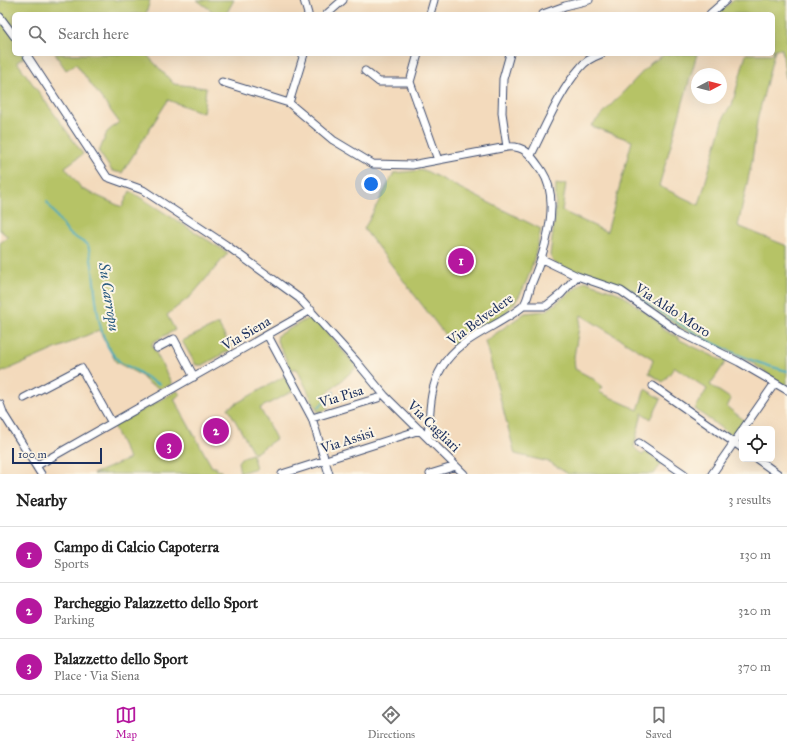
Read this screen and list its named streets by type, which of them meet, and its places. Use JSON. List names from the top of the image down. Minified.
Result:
{"streets":{"street":["Via Aldo Moro","Via Belvedere","Via Siena","Via Pisa","Via Cagliari","Via Assisi"]},"crossings":[["Via Aldo Moro","Via Belvedere"],["Via Belvedere","Via Cagliari"],["Via Siena","Via Cagliari"],["Via Pisa","Via Cagliari"],["Via Cagliari","Via Assisi"]],"water":["Su Carropu"],"scale_bar":"100 m","north":"right","page":{"search":"Search here","pins":["1","2","3"],"scale":"100 m","heading":["Nearby","3 results"],"list":[{"mark":"1","name":"Campo di Calcio Capoterra","note":"Sports","value":"130 m"},{"mark":"2","name":"Parcheggio Palazzetto dello Sport","note":"Parking","value":"320 m"},{"mark":"3","name":"Palazzetto dello Sport","note":"Place · Via Siena","value":"370 m"}],"nav":["Map","Directions","Saved"]}}
